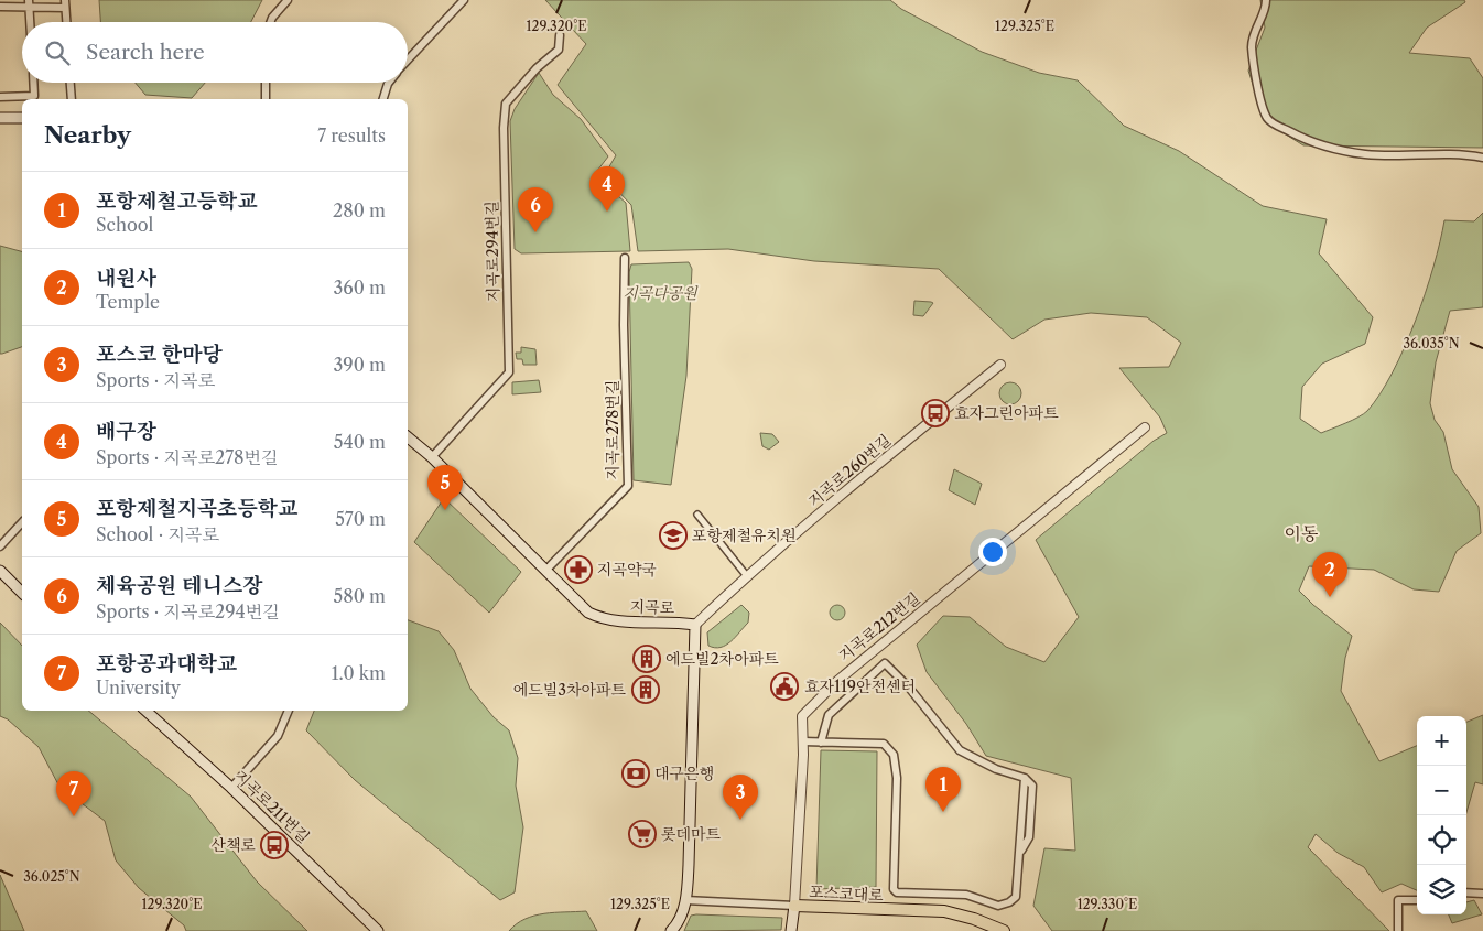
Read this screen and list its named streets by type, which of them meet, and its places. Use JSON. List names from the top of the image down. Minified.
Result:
{"streets":{"main road":["지곡로","지곡로212번길","지곡로211번길","포스코대로"],"street":["지곡로294번길","지곡로278번길","지곡로260번길"]},"crossings":[["지곡로294번길","지곡로"],["지곡로278번길","지곡로"],["지곡로260번길","지곡로"],["지곡로","포스코대로"],["지곡로212번길","포스코대로"]],"districts":["이동"],"parks":["지곡다공원"],"places":{"bus stop":["효자그린아파트","산책로"],"school or university":["포항제철유치원"],"pharmacy":["지곡약국"],"building":["에드빌2차아파트","에드빌3차아파트"],"public building":["효자119안전센터"],"bank":["대구은행"],"supermarket":["롯데마트"]},"page":{"search":"Search here","heading":["Nearby","7 results"],"pins":["4","6","5","2","1","7","3"],"list":[{"mark":"1","name":"포항제철고등학교","note":"School","value":"280 m"},{"mark":"2","name":"내원사","note":"Temple","value":"360 m"},{"mark":"3","name":"포스코 한마당","note":"Sports · 지곡로","value":"390 m"},{"mark":"4","name":"배구장","note":"Sports · 지곡로278번길","value":"540 m"},{"mark":"5","name":"포항제철지곡초등학교","note":"School · 지곡로","value":"570 m"},{"mark":"6","name":"체육공원 테니스장","note":"Sports · 지곡로294번길","value":"580 m"},{"mark":"7","name":"포항공과대학교","note":"University","value":"1.0 km"}],"map_buttons":["+","−"]},"coordinates":["129.320°E","129.325°E","36.035°N","36.025°N","129.330°E"]}
